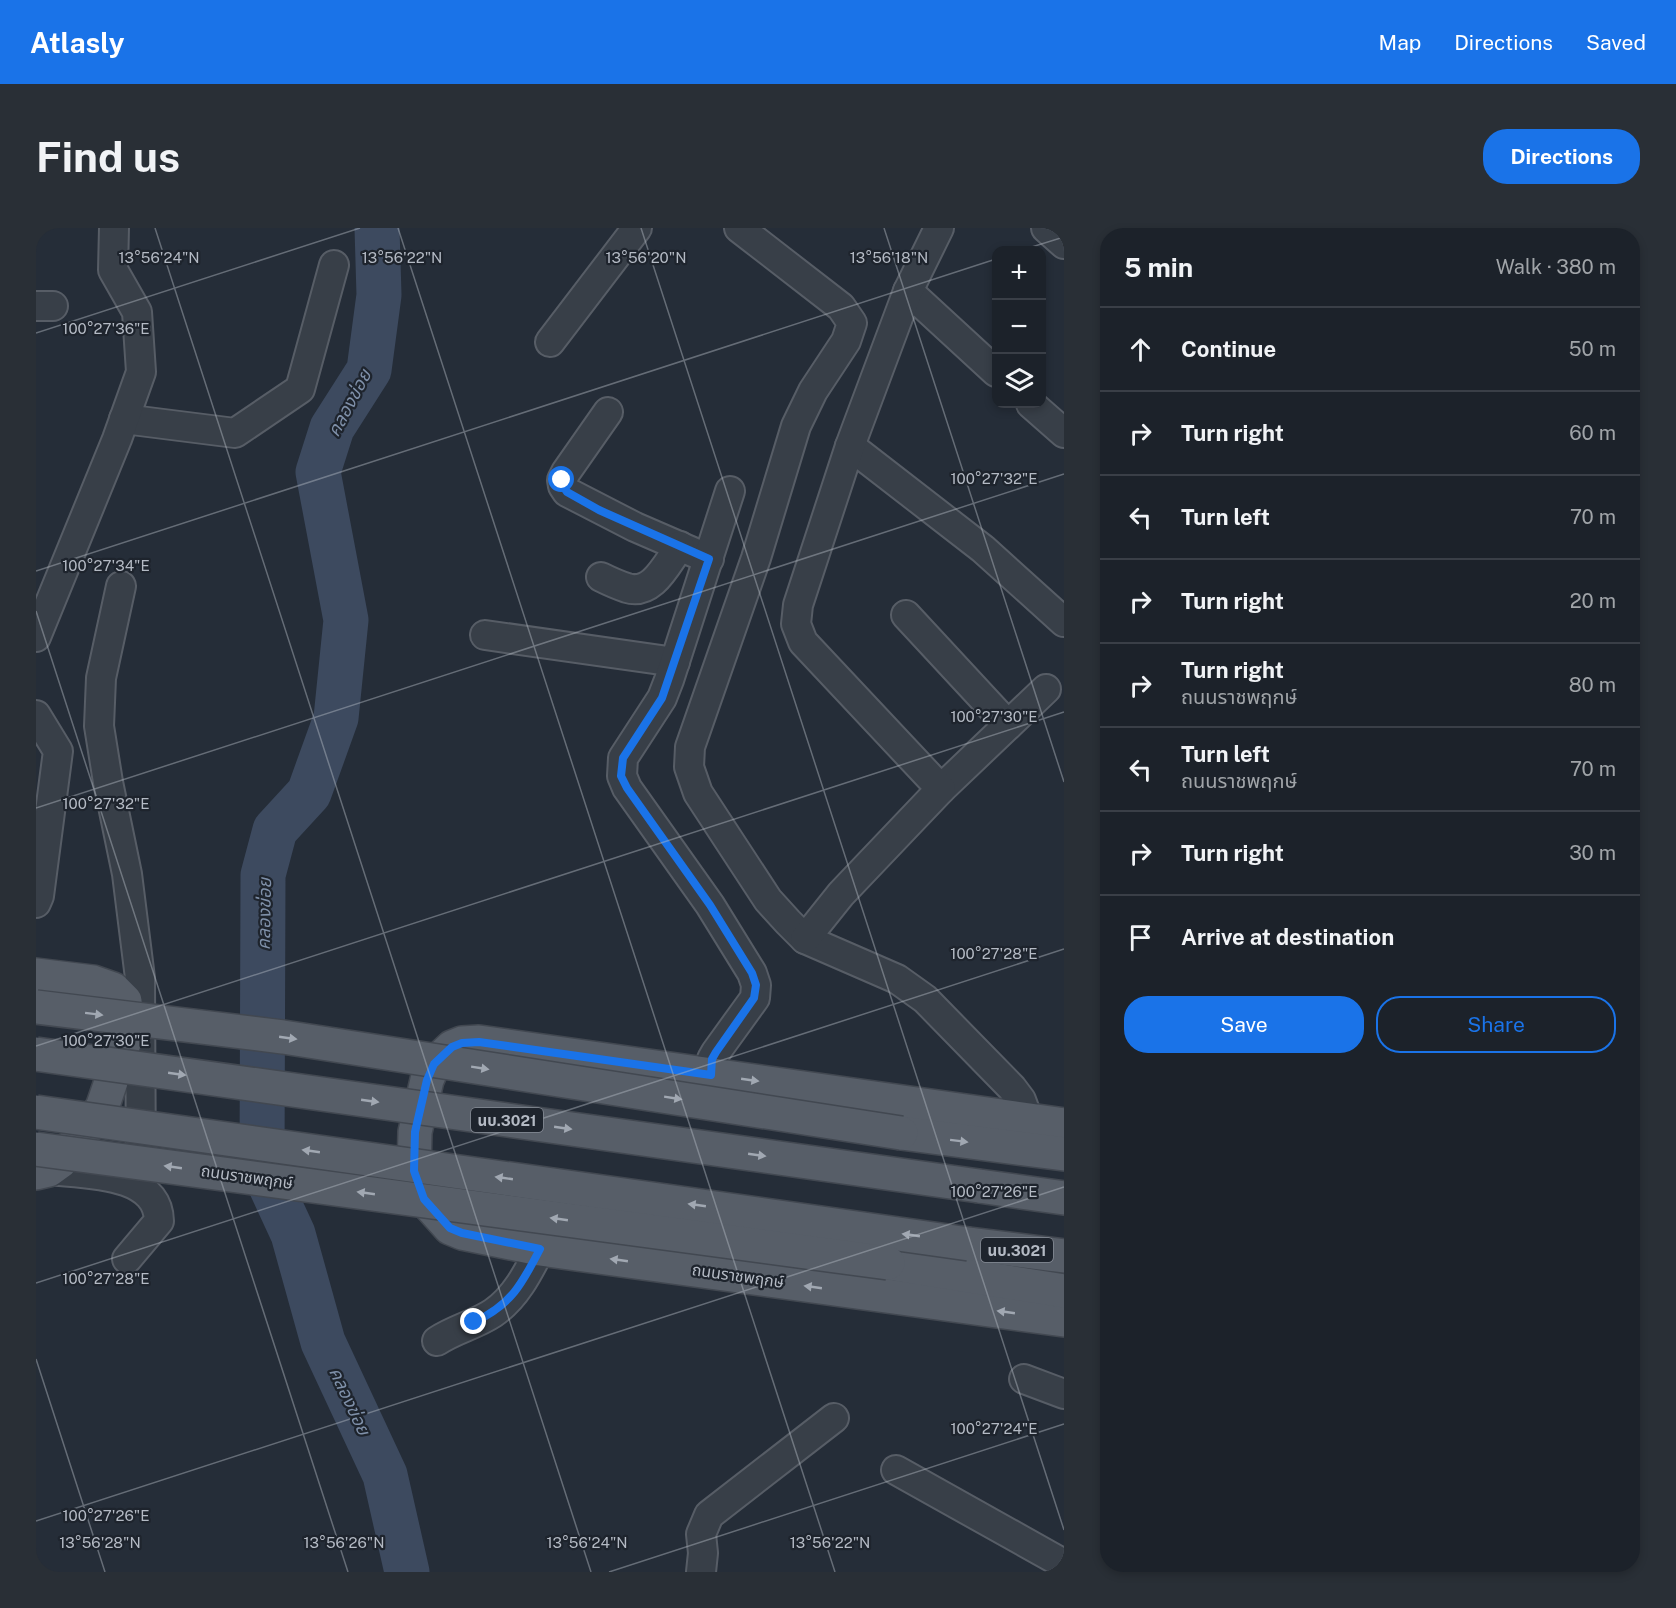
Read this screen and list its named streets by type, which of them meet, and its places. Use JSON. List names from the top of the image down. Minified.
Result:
{"streets":{"main road":["นบ.3021","ถนนราชพฤกษ์"]},"water":["คลองข่อย"],"page":{"header":"Atlasly","nav":["Map","Directions","Saved"],"buttons":["Directions",["Save","Share"]],"title":"Find us","heading":["5 min","Walk · 380 m"],"map_buttons":["+","−"],"list":[["Continue","50 m"],["Turn right","60 m"],["Turn left","70 m"],["Turn right","20 m"],["Turn right","ถนนราชพฤกษ์","80 m"],["Turn left","ถนนราชพฤกษ์","70 m"],["Turn right","30 m"],"Arrive at destination"]},"coordinates":["13°56'24\"N","13°56'22\"N","13°56'20\"N","13°56'18\"N","100°27'36\"E","100°27'32\"E","100°27'34\"E","100°27'30\"E","100°27'28\"E","100°27'26\"E","100°27'24\"E","13°56'28\"N","13°56'26\"N"]}
